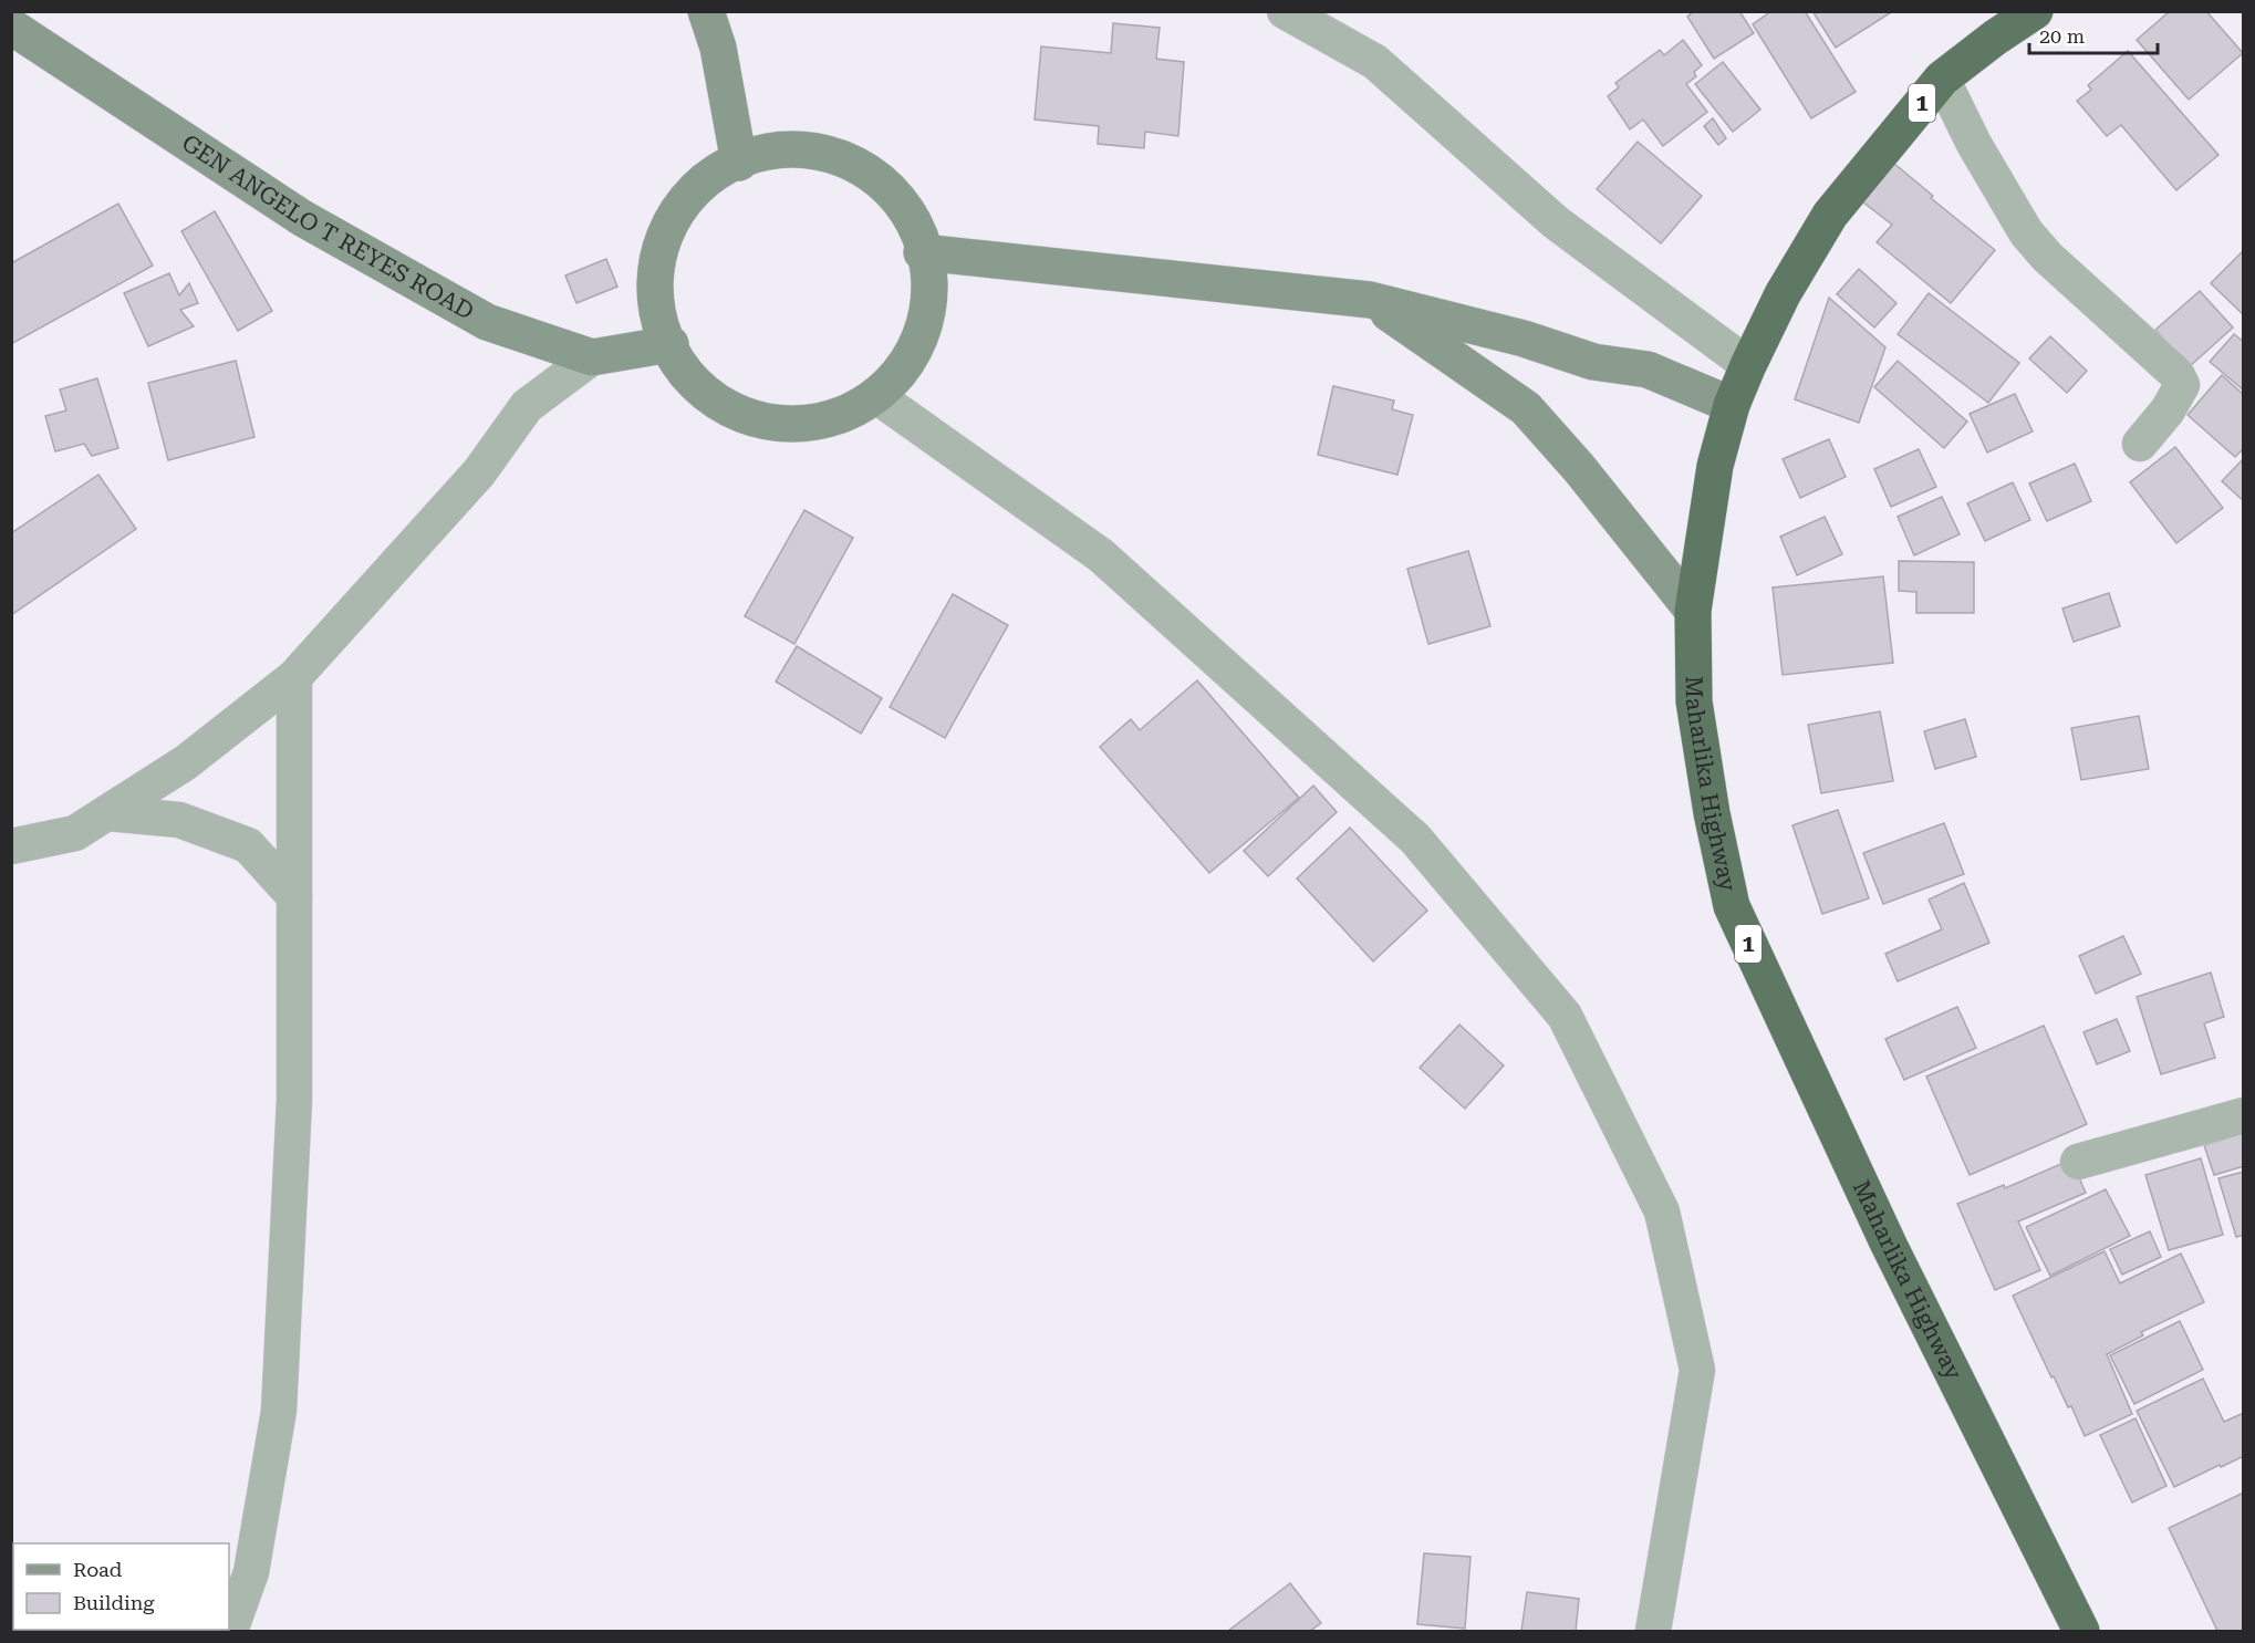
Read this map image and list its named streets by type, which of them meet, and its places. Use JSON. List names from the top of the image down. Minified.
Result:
{"streets":{"highway":["1","Maharlika Highway"],"street":["GEN ANGELO T REYES ROAD"]},"legend":["Road","Building"],"scale_bar":"20 m"}
